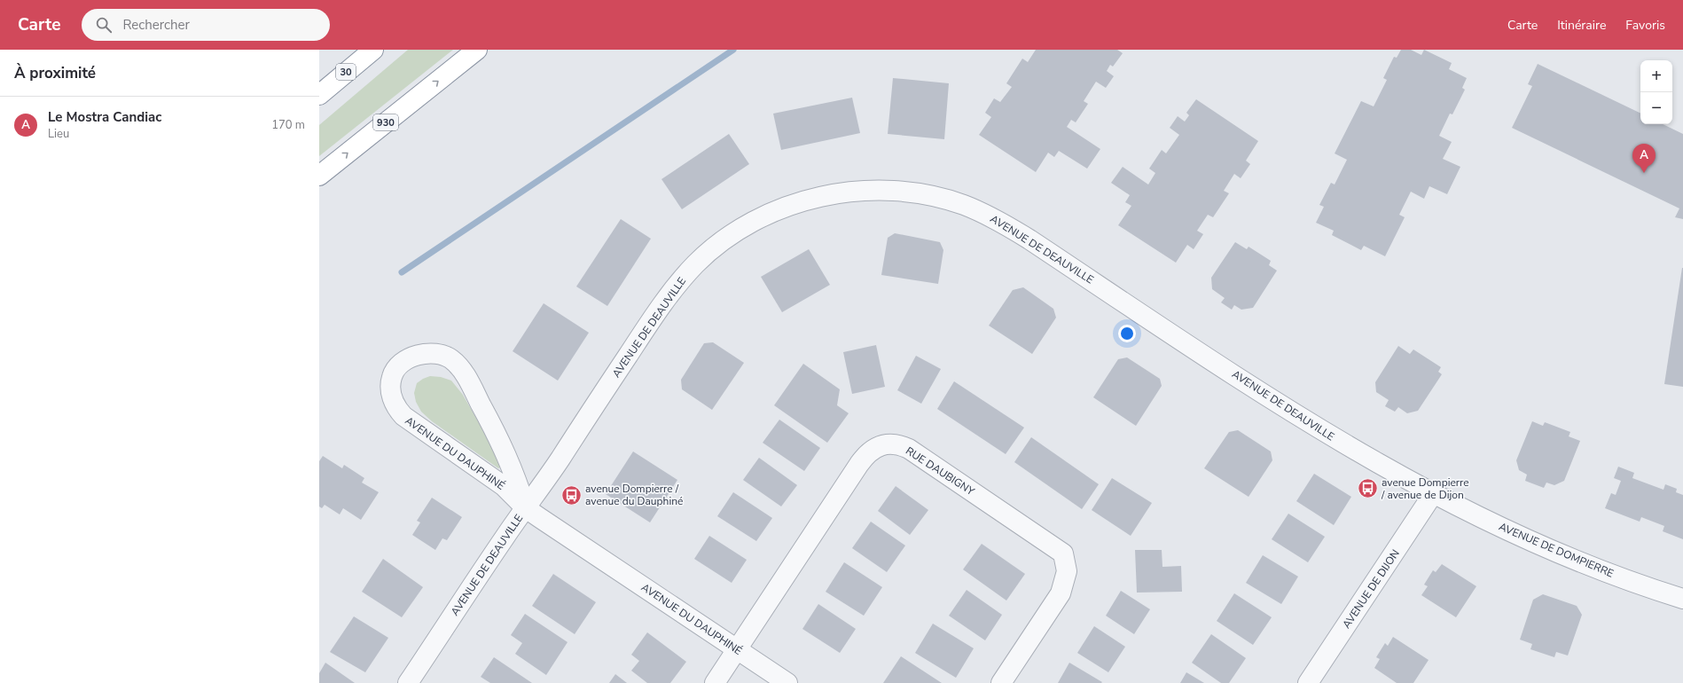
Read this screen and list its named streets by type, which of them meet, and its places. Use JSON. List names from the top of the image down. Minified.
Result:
{"streets":{"highway":["30","930"],"street":["AVENUE DE DEAUVILLE","AVENUE DU DAUPHINÉ","RUE DAUBIGNY","AVENUE DE DOMPIERRE","AVENUE DE DIJON"]},"crossings":[["AVENUE DE DEAUVILLE","AVENUE DU DAUPHINÉ"],["AVENUE DE DEAUVILLE","AVENUE DE DOMPIERRE"],["AVENUE DE DEAUVILLE","AVENUE DE DIJON"],["AVENUE DU DAUPHINÉ","RUE DAUBIGNY"],["AVENUE DE DOMPIERRE","AVENUE DE DIJON"]],"places":{"bus stop":["avenue Dompierre / avenue de Dijon","avenue Dompierre / avenue du Dauphiné"]},"page":{"header":"Carte","search":"Rechercher","nav":["Carte","Itinéraire","Favoris"],"heading":"À proximité","map_buttons":["+","−"],"list":[{"mark":"A","name":"Le Mostra Candiac","note":"Lieu","value":"170 m"}],"pins":"A"}}
